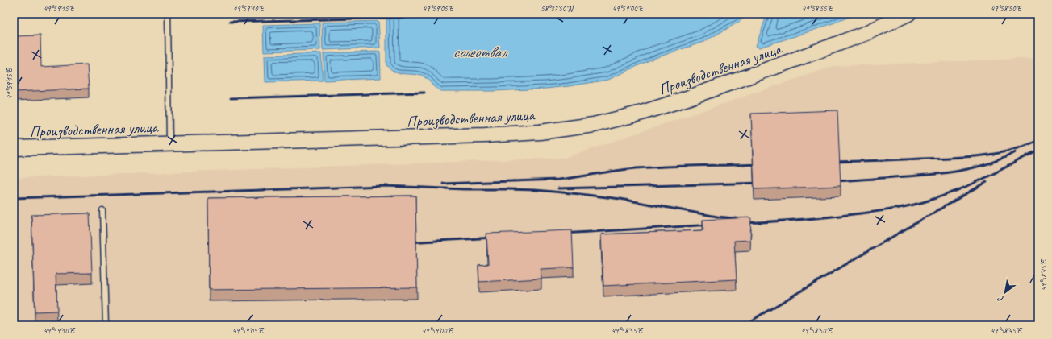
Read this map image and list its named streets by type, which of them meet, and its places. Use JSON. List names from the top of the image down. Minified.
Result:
{"streets":{"main road":["Производственная улица"]},"water":["солеотвал"],"north":"bottom left","coordinates":["49°59'15\"E","49°59'10\"E","49°59'05\"E","58°32'50\"N","49°59'00\"E","49°58'55\"E","49°58'50\"E","49°58'45\"E"]}
